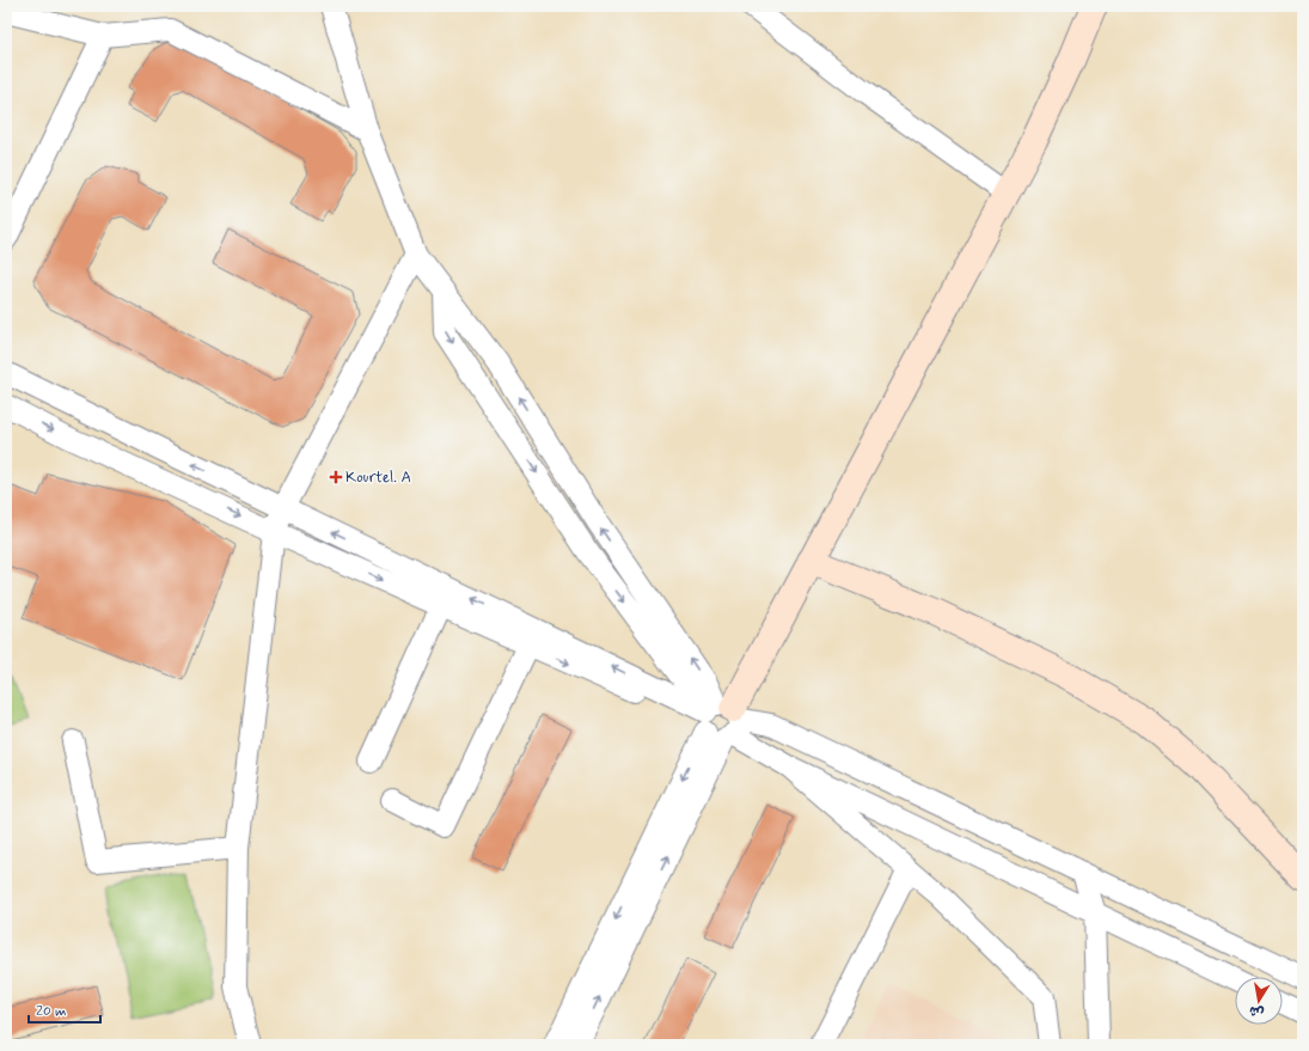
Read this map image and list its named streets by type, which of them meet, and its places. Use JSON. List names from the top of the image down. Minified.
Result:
{"places":{"health":["Kourtel. A"]},"scale_bar":"20 m","north":"bottom"}
